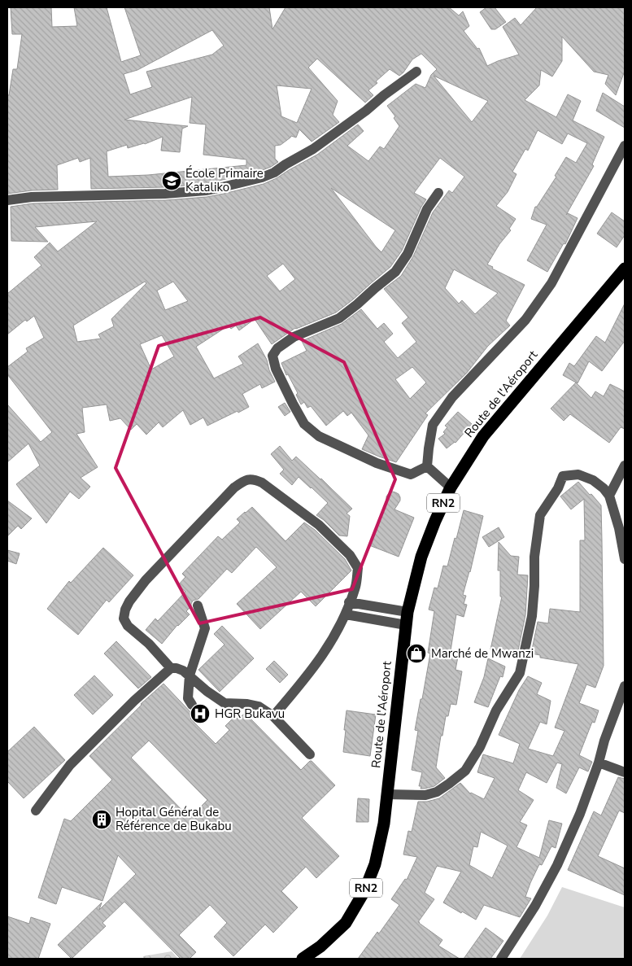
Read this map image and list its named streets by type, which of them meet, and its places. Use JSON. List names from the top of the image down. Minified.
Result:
{"streets":{"highway":["Route de l'Aéroport","RN2"]},"crossings":[["Route de l'Aéroport","RN2"]],"places":{"school or university":["École Primaire Kataliko"],"shop":["Marché de Mwanzi"],"hospital":["HGR Bukavu"],"building":["Hopital Général de Référence de Bukabu"]}}
